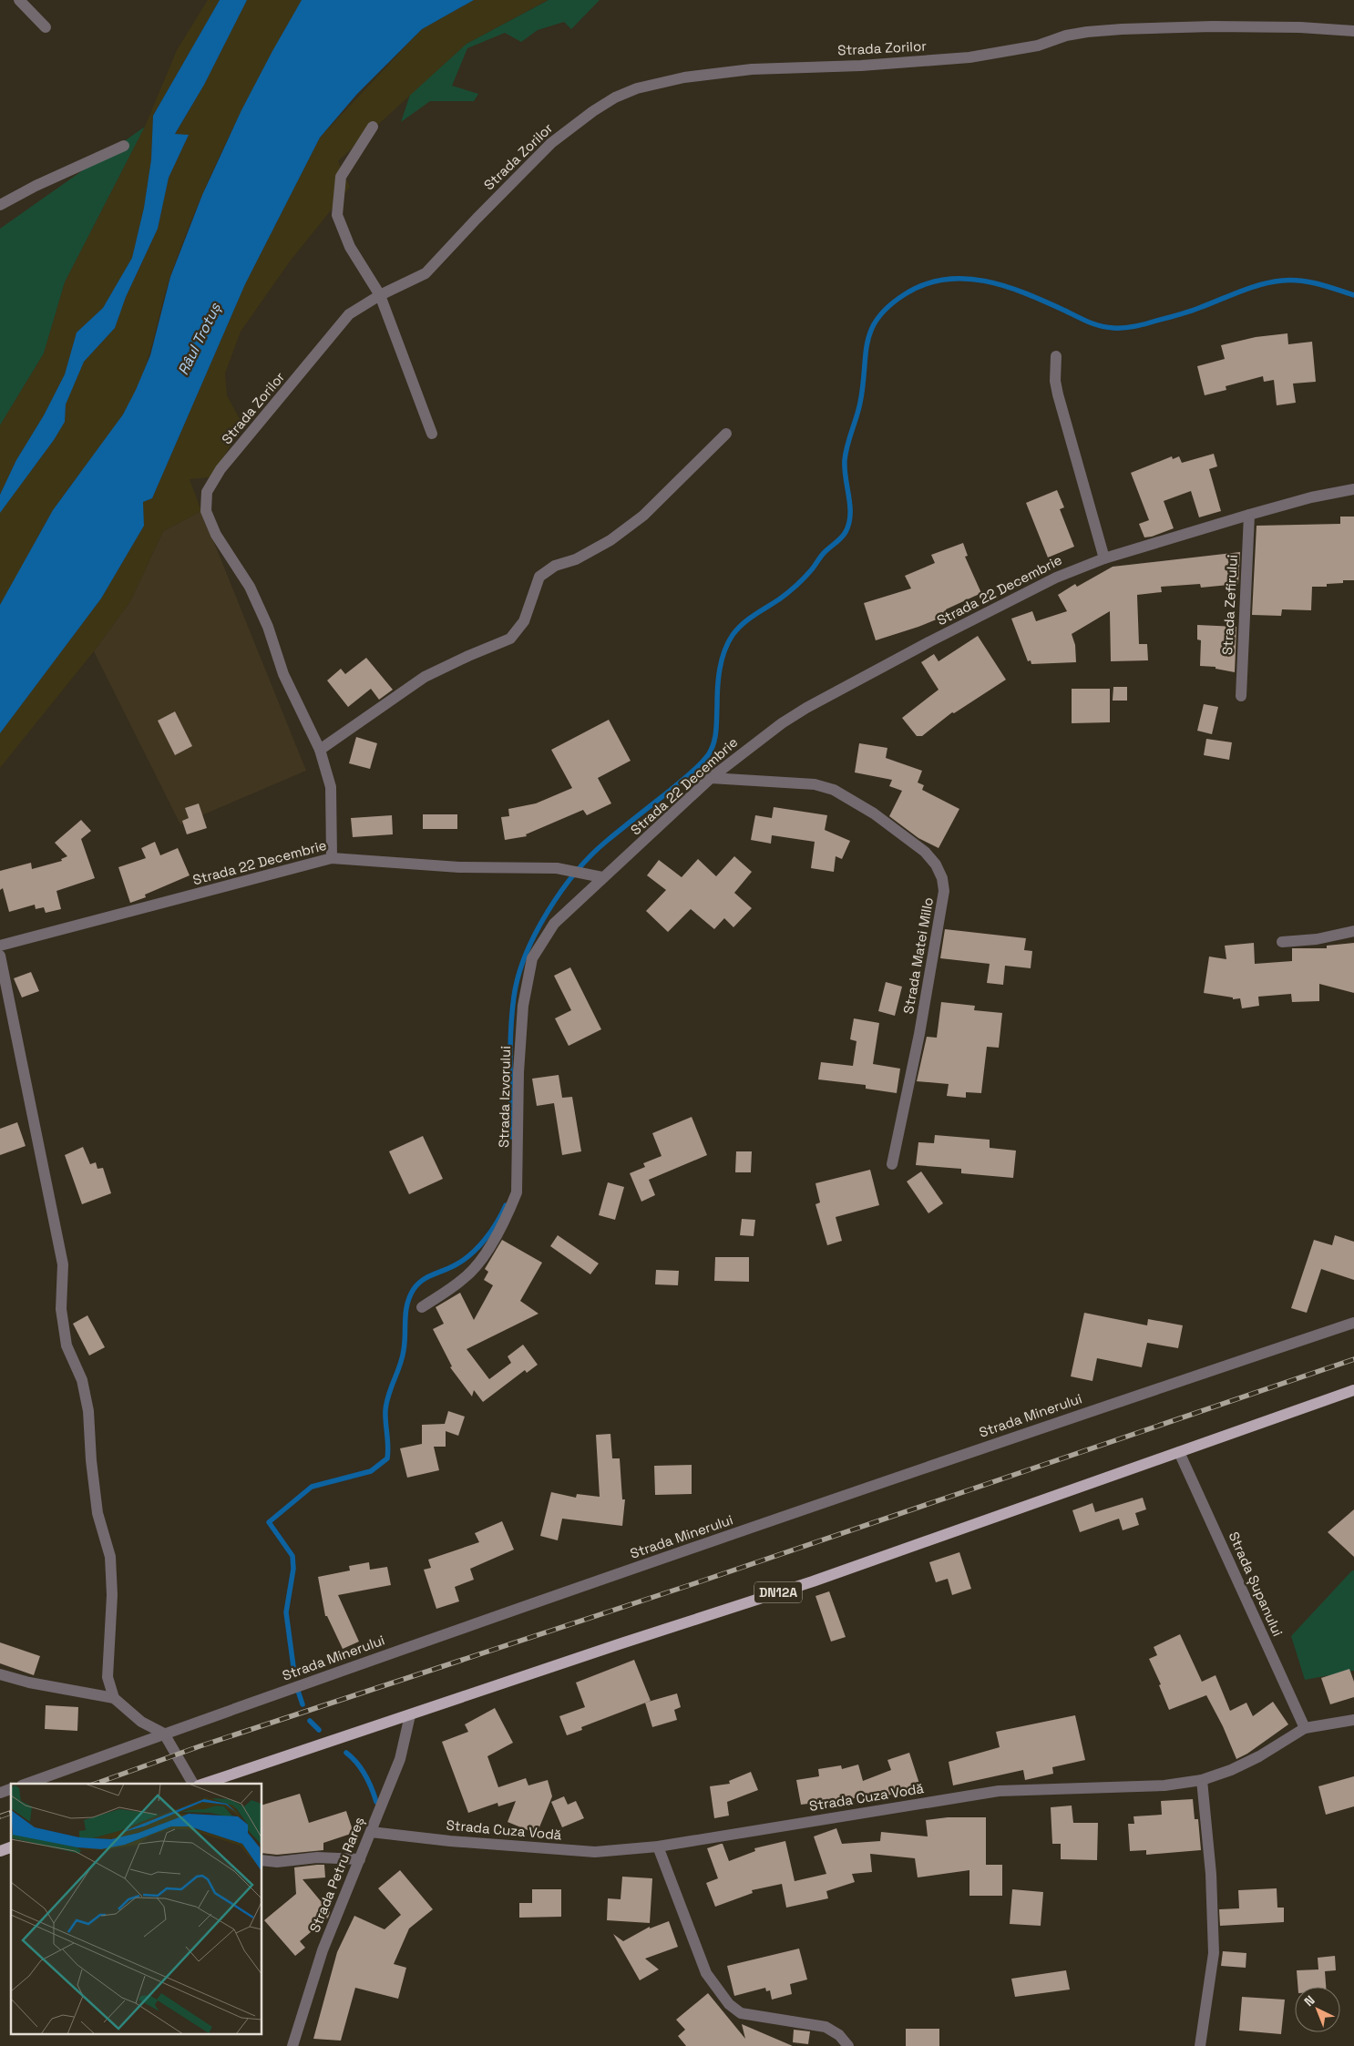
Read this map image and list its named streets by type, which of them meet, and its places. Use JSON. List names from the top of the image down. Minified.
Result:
{"streets":{"main road":["DN12A"],"street":["Strada Zorilor","Strada 22 Decembrie","Strada Zefirului","Strada Matei Millo","Strada Izvorului","Strada Minerului","Strada Șupanului","Strada Cuza Vodă","Strada Petru Rareș"]},"crossings":[["Strada Zorilor","Strada 22 Decembrie"],["Strada 22 Decembrie","Strada Zefirului"],["Strada 22 Decembrie","Strada Matei Millo"],["Strada 22 Decembrie","Strada Izvorului"],["Strada Șupanului","DN12A"],["Strada Șupanului","Strada Cuza Vodă"],["DN12A","Strada Petru Rareș"],["Strada Cuza Vodă","Strada Petru Rareș"]],"water":["Râul Trotuș"],"north":"top left"}
